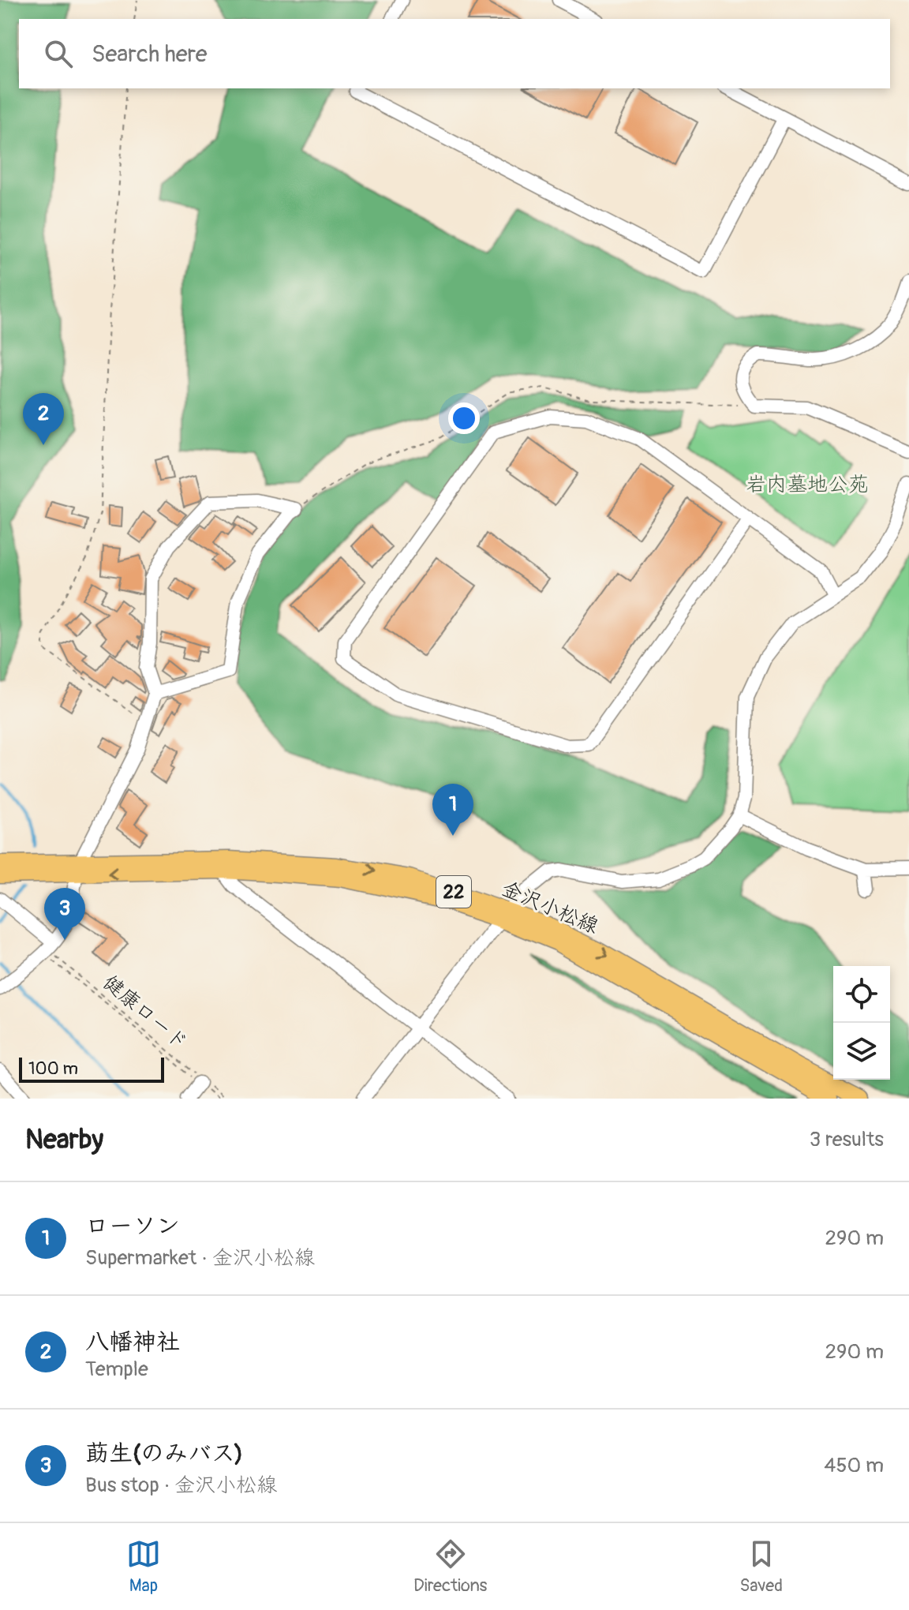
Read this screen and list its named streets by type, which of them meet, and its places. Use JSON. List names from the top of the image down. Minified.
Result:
{"streets":{"main road":["22","金沢小松線"],"path":["健康ロード"]},"parks":["岩内墓地公苑"],"scale_bar":"100 m","page":{"search":"Search here","pins":["2","1","3"],"scale":"100 m","heading":["Nearby","3 results"],"list":[{"mark":"1","name":"ローソン","note":"Supermarket · 金沢小松線","value":"290 m"},{"mark":"2","name":"八幡神社","note":"Temple","value":"290 m"},{"mark":"3","name":"莇生(のみバス)","note":"Bus stop · 金沢小松線","value":"450 m"}],"nav":["Map","Directions","Saved"]}}
